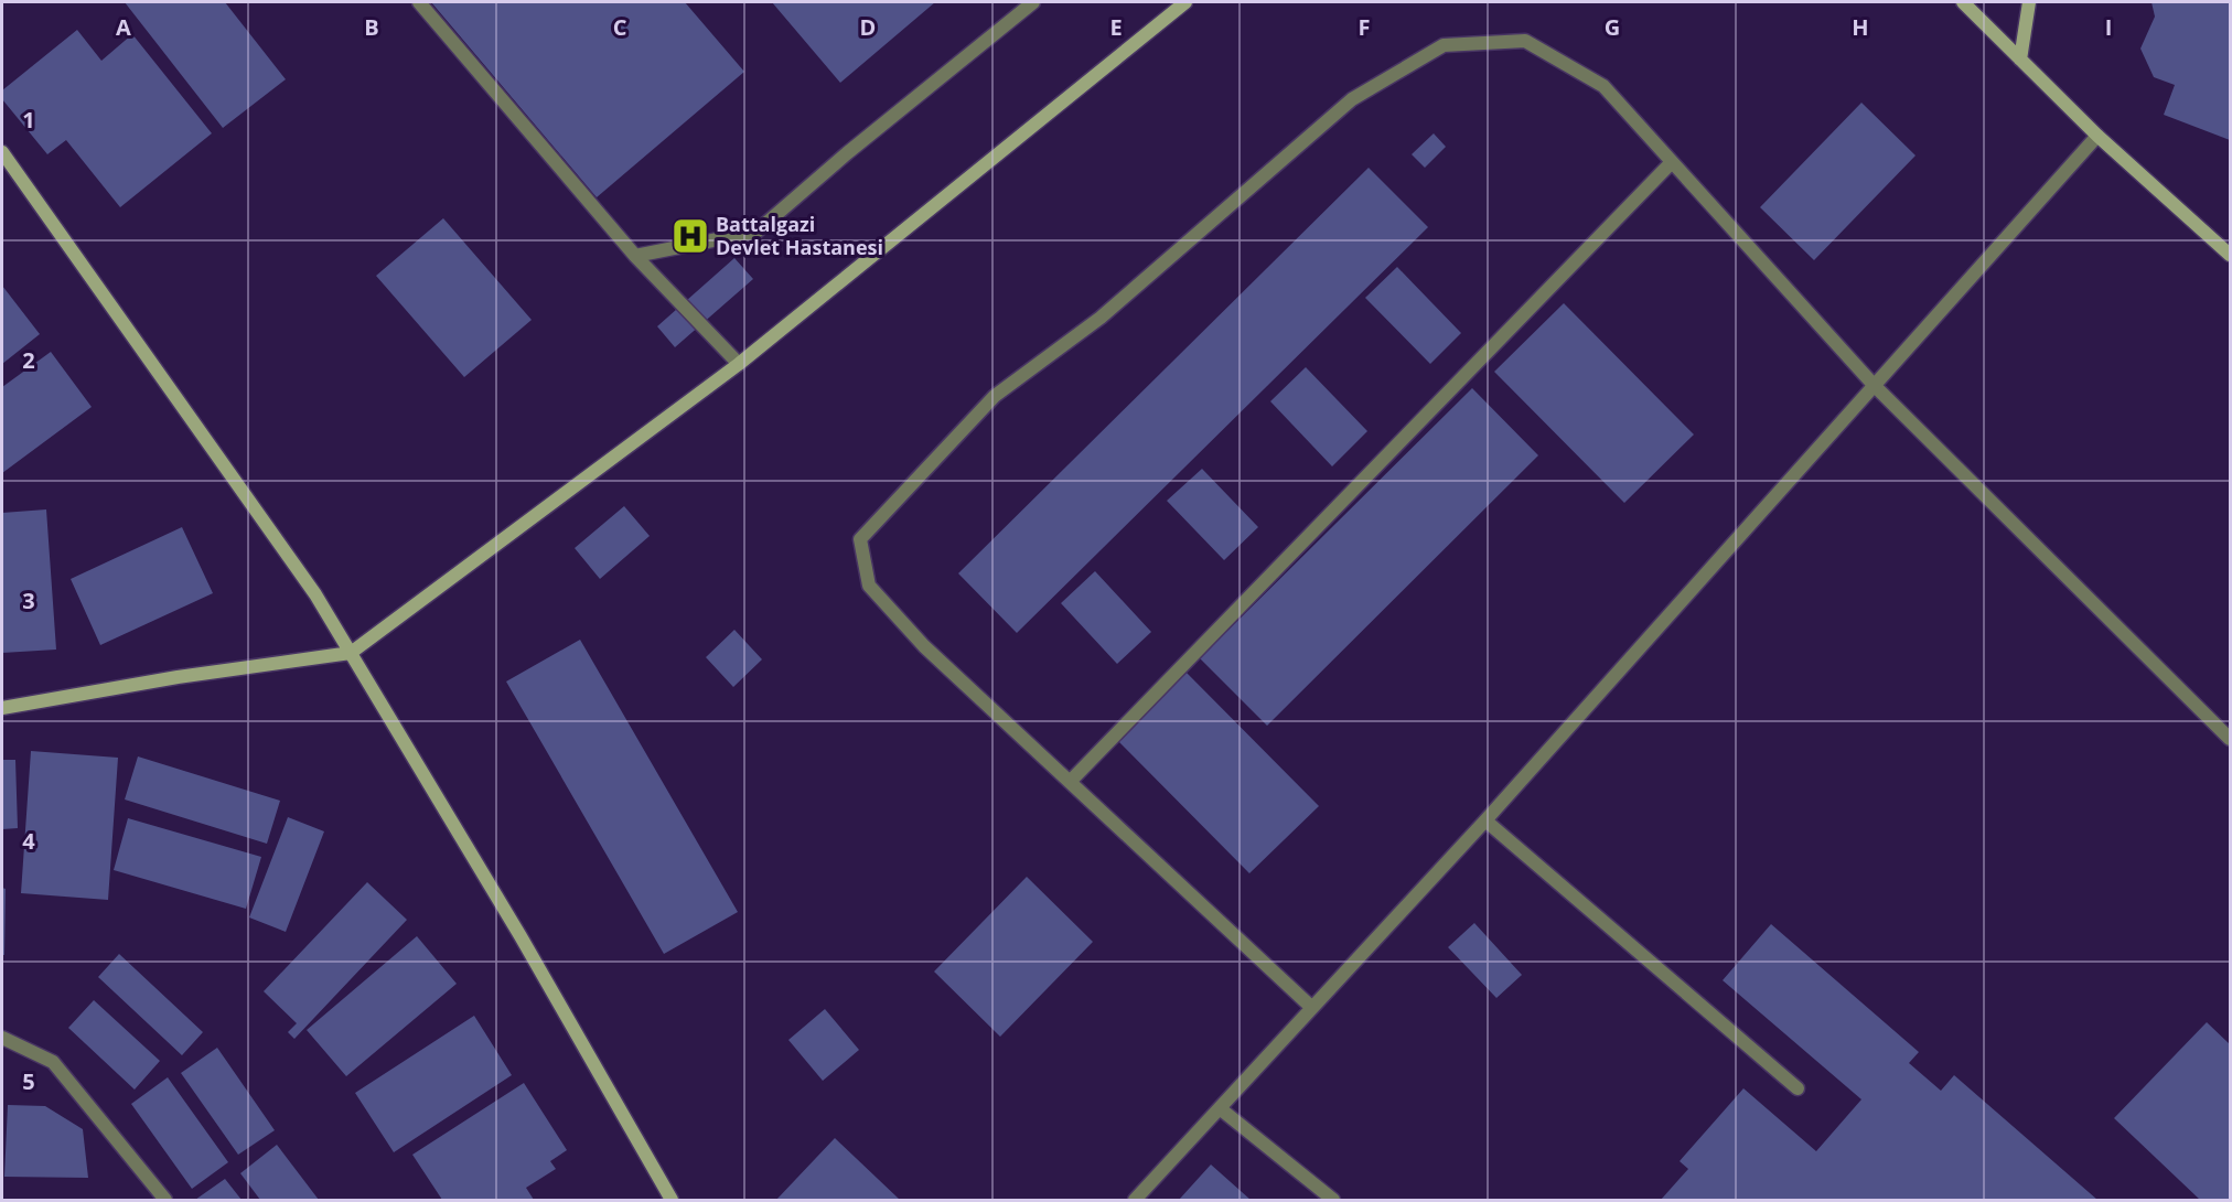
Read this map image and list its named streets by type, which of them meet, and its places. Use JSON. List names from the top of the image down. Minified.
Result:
{"places":{"hospital":["Battalgazi Devlet Hastanesi"]},"grid":{"columns":["A","B","C","D","E","F","G","H","I"],"rows":["1","2","3","4","5"]}}
